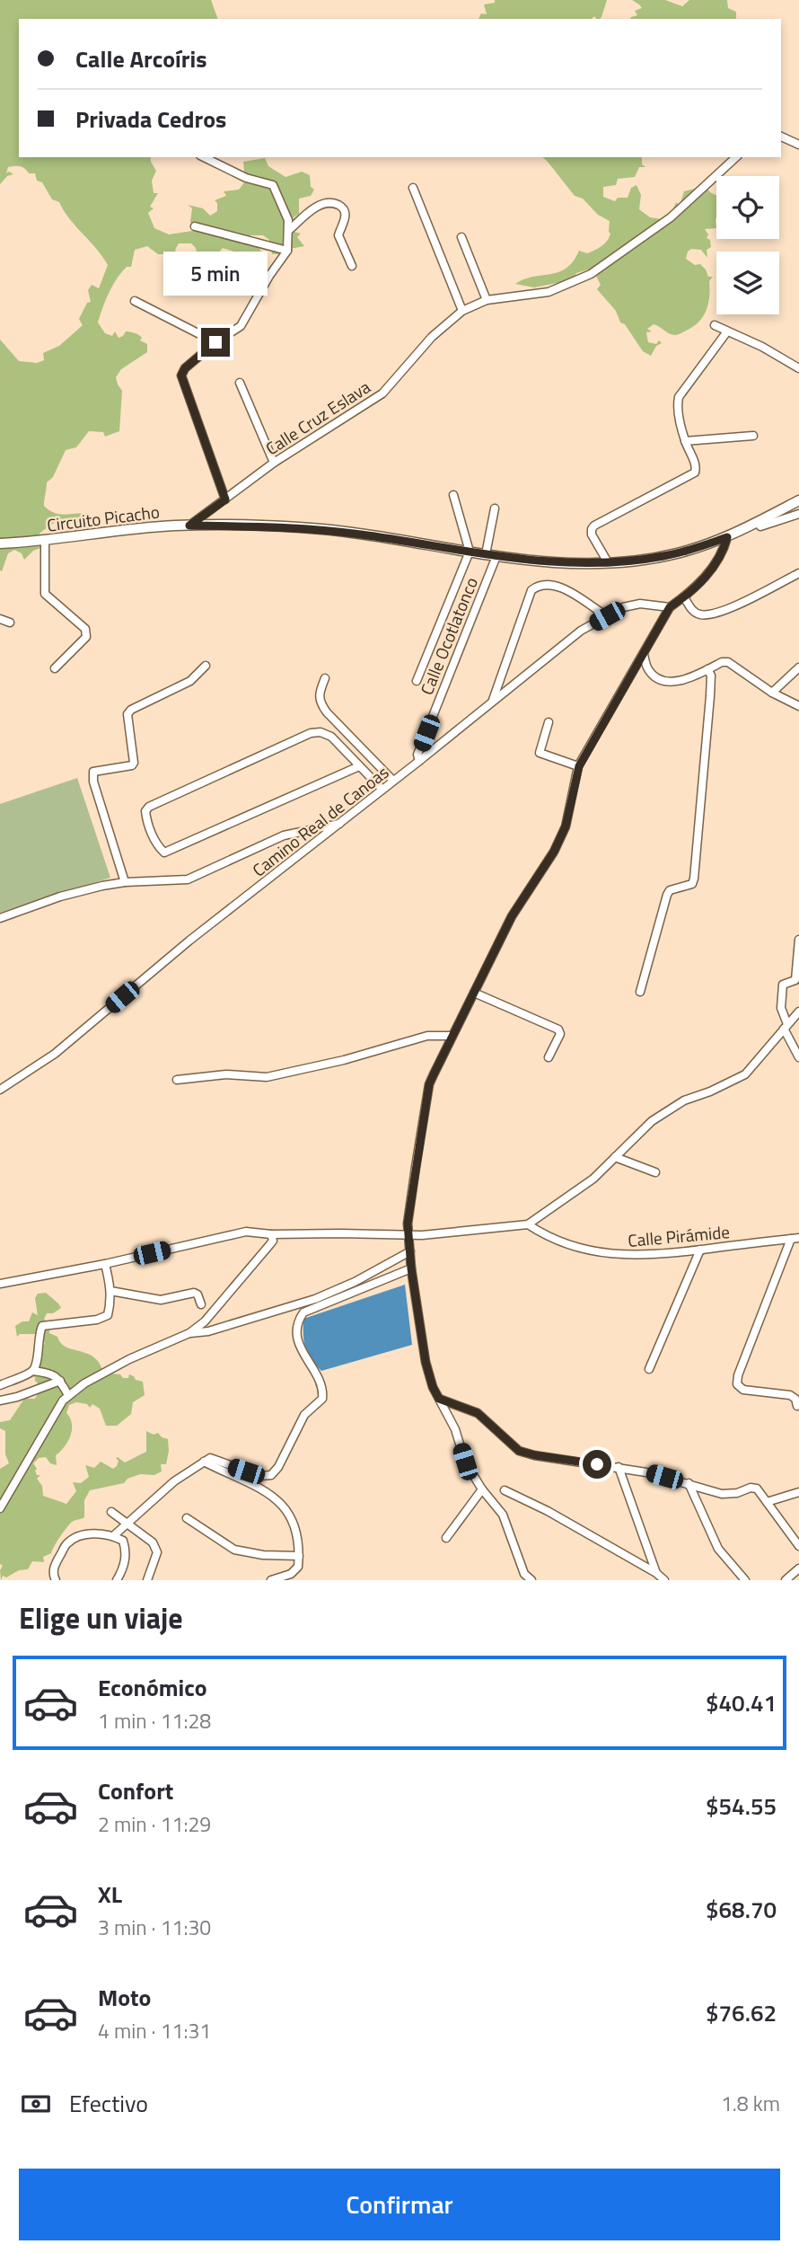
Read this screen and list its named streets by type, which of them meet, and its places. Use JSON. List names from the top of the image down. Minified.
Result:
{"streets":{"main road":["Circuito Picacho"],"street":["Calle Cruz Eslava","Calle Ocotlatonco","Camino Real de Canoas","Calle Pirámide"]},"crossings":[["Calle Cruz Eslava","Circuito Picacho"],["Circuito Picacho","Calle Ocotlatonco"],["Calle Ocotlatonco","Camino Real de Canoas"]],"page":{"banner":["Calle Arcoíris","Privada Cedros"],"bubble":"5 min","heading":"Elige un viaje","list":[{"name":"Económico","note":"1 min · 11:28","value":"$40.41"},{"name":"Confort","note":"2 min · 11:29","value":"$54.55"},{"name":"XL","note":"3 min · 11:30","value":"$68.70"},{"name":"Moto","note":"4 min · 11:31","value":"$76.62"}],"pay":["Efectivo","1.8 km"],"buttons":"Confirmar"}}
